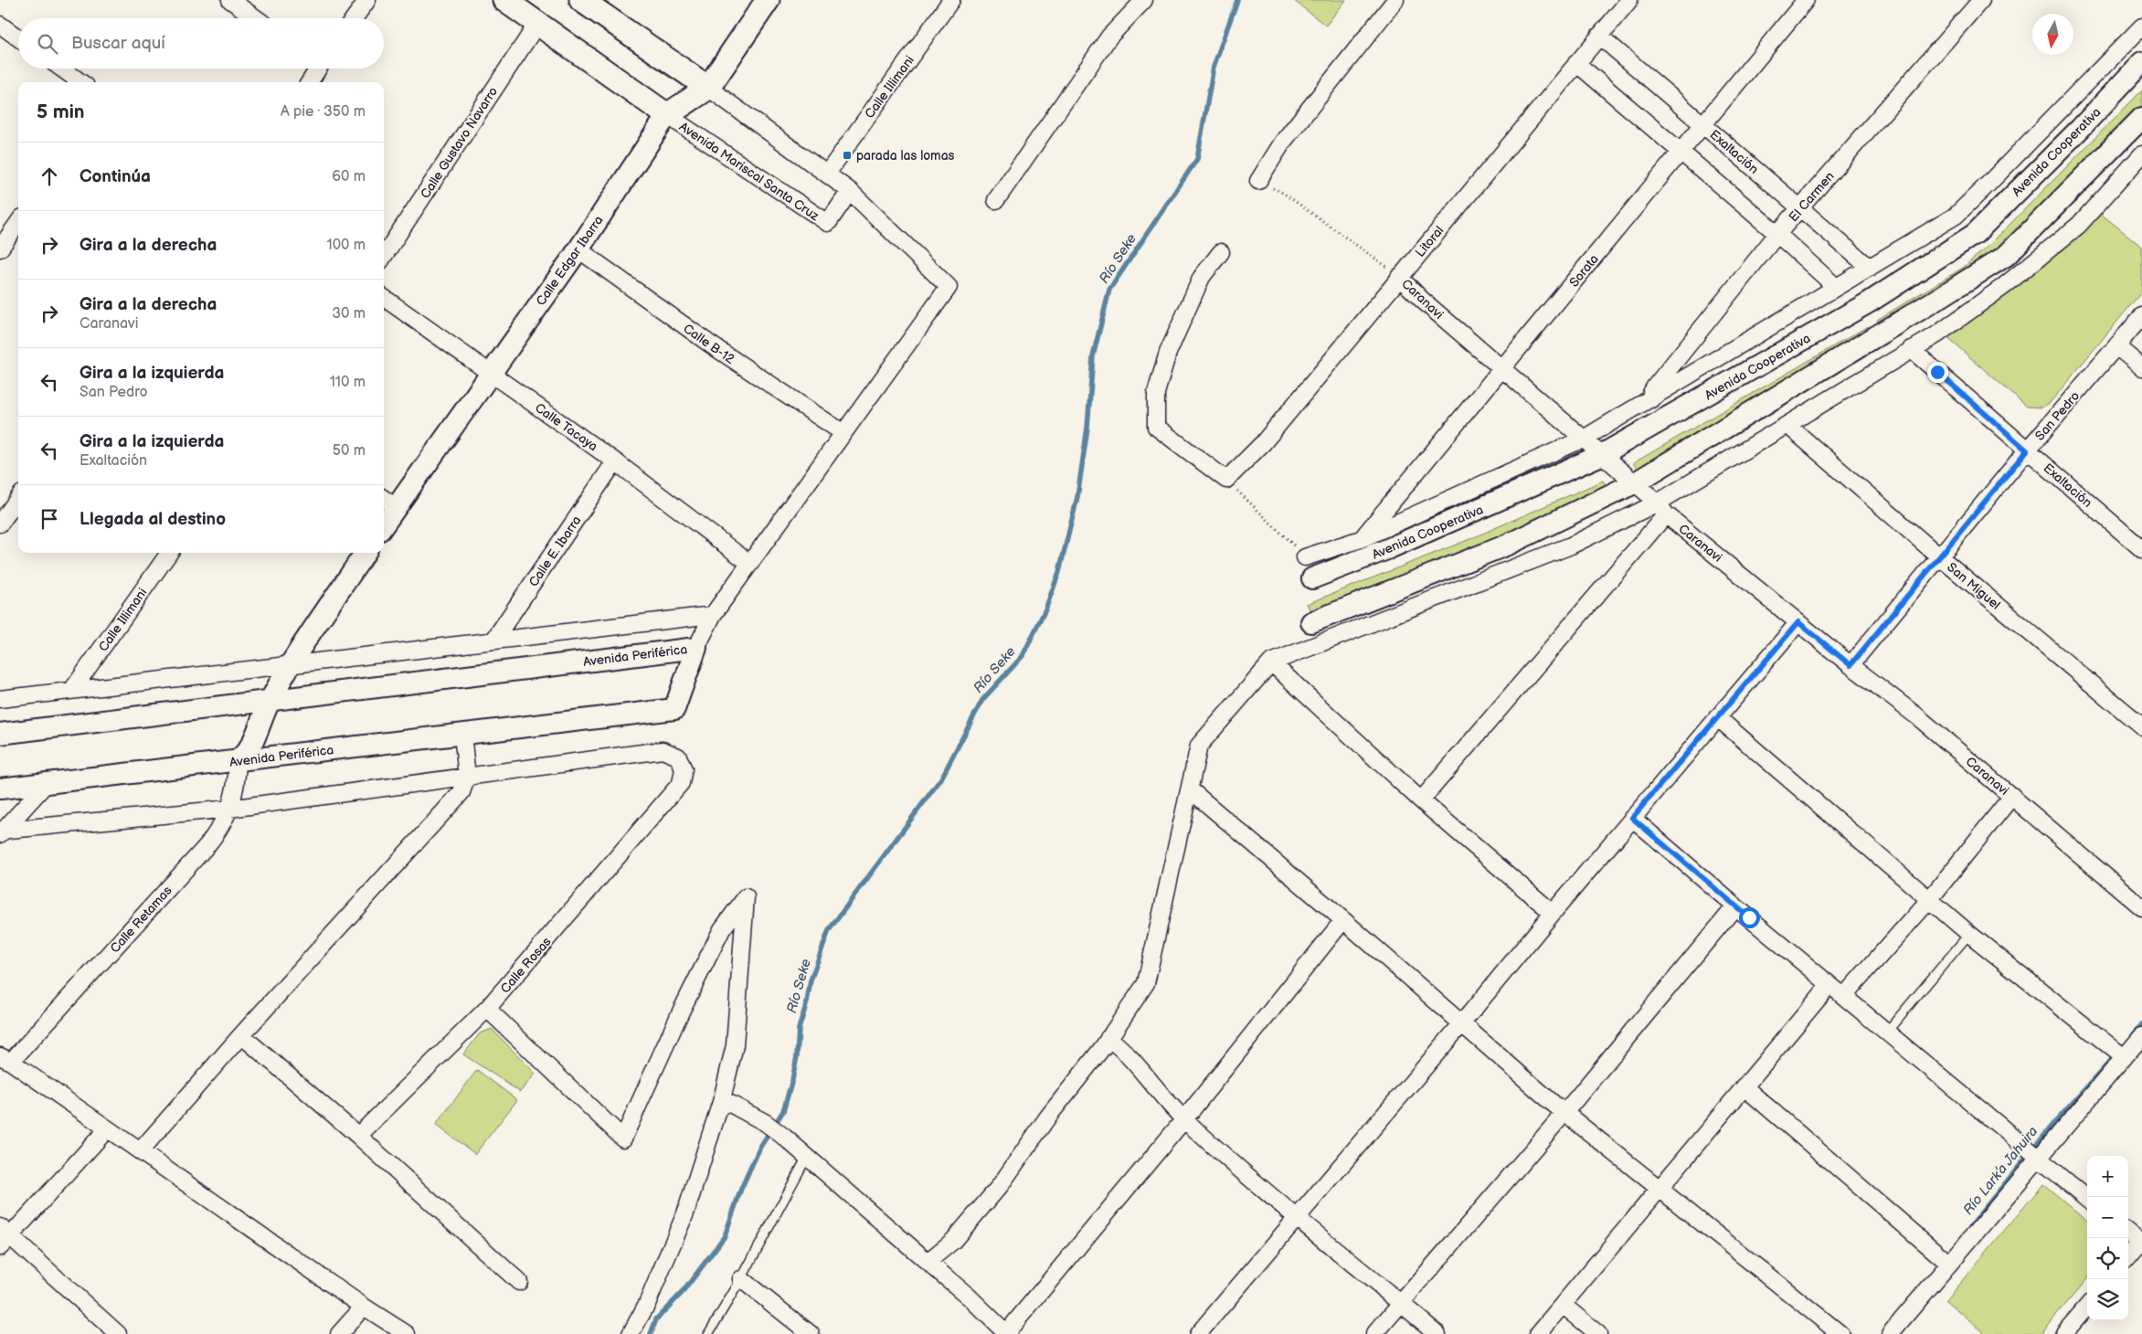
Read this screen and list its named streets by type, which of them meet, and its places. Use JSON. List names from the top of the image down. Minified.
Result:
{"streets":{"main road":["Avenida Mariscal Santa Cruz","Calle Edgar Ibarra"],"street":["Calle Illimani","Calle Gustavo Navarro","Exaltación","Avenida Cooperativa","El Carmen","Litoral","Sorata","Caranavi","Calle B-12","San Pedro","Calle Tacaya","Calle E. Ibarra","San Miguel","Avenida Periférica","Calle Retamas","Calle Rosas"]},"crossings":[["Calle Gustavo Navarro","Avenida Mariscal Santa Cruz"],["Exaltación","El Carmen"],["Exaltación","Litoral"],["Exaltación","Sorata"],["Exaltación","San Pedro"],["Avenida Cooperativa","Caranavi"],["Avenida Mariscal Santa Cruz","Calle Edgar Ibarra"],["Litoral","Caranavi"],["Calle Edgar Ibarra","Calle B-12"],["Calle Edgar Ibarra","Calle Tacaya"],["Sorata","Caranavi"],["Caranavi","San Pedro"],["San Pedro","San Miguel"],["Calle Tacaya","Calle E. Ibarra"],["Avenida Periférica","Calle Retamas"]],"water":["Río Seke","Río Lark’a Jahuira"],"places":{"transit":["parada las lomas"]},"north":"bottom","page":{"search":"Buscar aquí","heading":["5 min","A pie · 350 m"],"list":[["Continúa","60 m"],["Gira a la derecha","100 m"],["Gira a la derecha","Caranavi","30 m"],["Gira a la izquierda","San Pedro","110 m"],["Gira a la izquierda","Exaltación","50 m"],"Llegada al destino"],"map_buttons":["+","−"]}}
